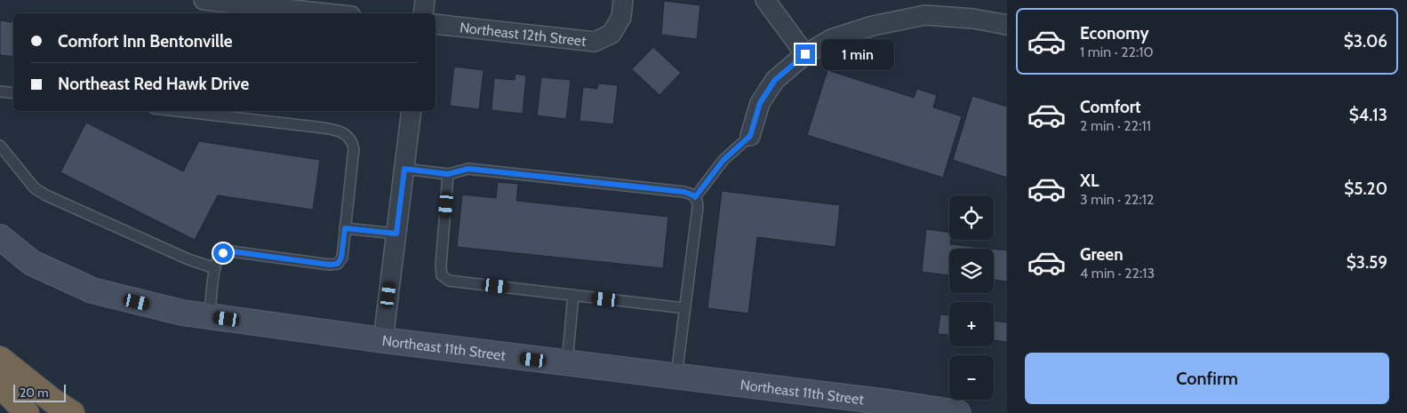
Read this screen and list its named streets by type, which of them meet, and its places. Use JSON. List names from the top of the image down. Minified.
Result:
{"streets":{"street":["Northeast 12th Street","Northeast 11th Street"]},"scale_bar":"20 m","page":{"list":[{"name":"Economy","note":"1 min · 22:10","value":"$3.06"},{"name":"Comfort","note":"2 min · 22:11","value":"$4.13"},{"name":"XL","note":"3 min · 22:12","value":"$5.20"},{"name":"Green","note":"4 min · 22:13","value":"$3.59"}],"banner":["Comfort Inn Bentonville","Northeast Red Hawk Drive"],"bubble":"1 min","map_buttons":["+","−"],"buttons":"Confirm","scale":"20 m"}}
